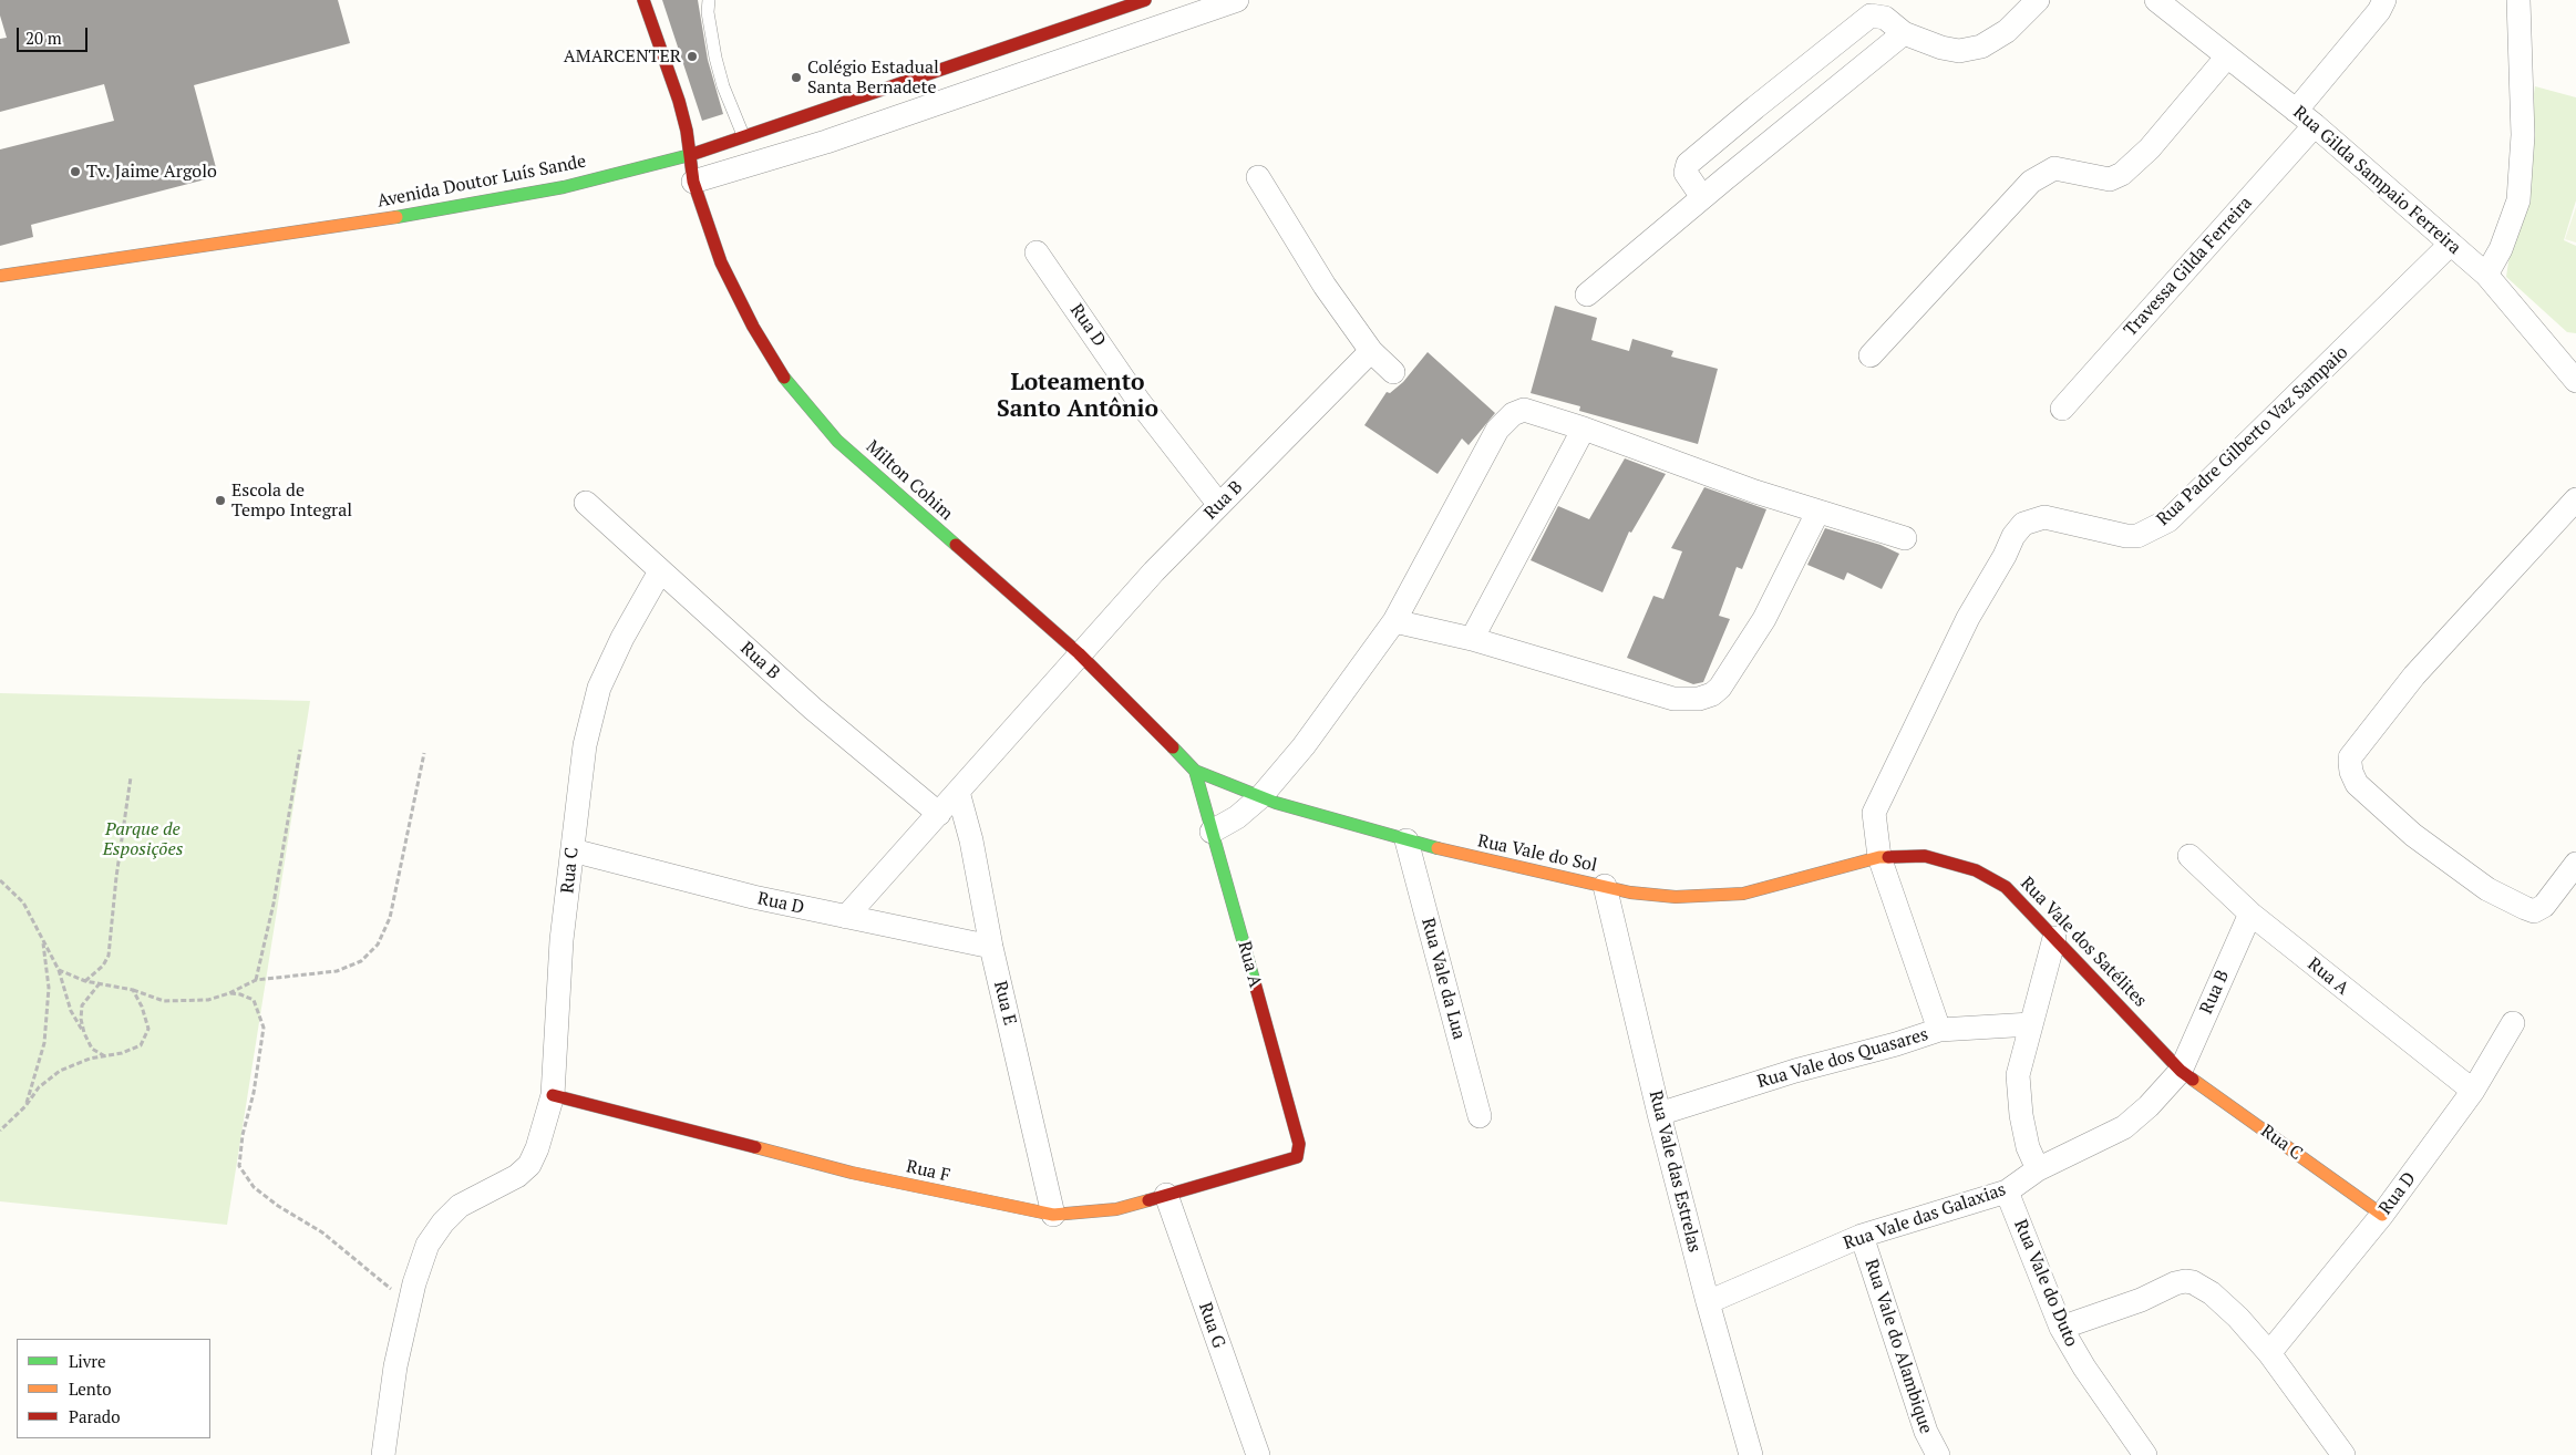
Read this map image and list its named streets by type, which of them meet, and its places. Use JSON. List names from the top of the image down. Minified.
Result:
{"streets":{"street":["Rua Gilda Sampaio Ferreira","Avenida Doutor Luís Sande","Travessa Gilda Ferreira","Rua D","Rua Padre Gilberto Vaz Sampaio","Milton Cohim","Rua B","Rua Vale do Sol","Rua C","Rua Vale dos Satélites","Rua A","Rua Vale da Lua","Rua E","Rua Vale dos Quasares","Rua F","Rua Vale das Estrelas","Rua Vale das Galaxias","Rua Vale do Duto","Rua G","Rua Vale do Alambique"]},"crossings":[["Rua Gilda Sampaio Ferreira","Travessa Gilda Ferreira"],["Rua Gilda Sampaio Ferreira","Rua Padre Gilberto Vaz Sampaio"],["Avenida Doutor Luís Sande","Milton Cohim"],["Rua D","Rua B"],["Rua D","Rua C"],["Rua D","Rua A"],["Rua D","Rua E"],["Rua Padre Gilberto Vaz Sampaio","Rua Vale do Sol"],["Rua Padre Gilberto Vaz Sampaio","Rua Vale dos Satélites"],["Rua Padre Gilberto Vaz Sampaio","Rua Vale dos Quasares"],["Milton Cohim","Rua B"],["Milton Cohim","Rua Vale do Sol"],["Milton Cohim","Rua A"],["Rua B","Rua C"],["Rua B","Rua Vale dos Satélites"],["Rua B","Rua A"],["Rua B","Rua E"],["Rua B","Rua Vale das Galaxias"],["Rua Vale do Sol","Rua Vale dos Satélites"],["Rua Vale do Sol","Rua A"],["Rua Vale do Sol","Rua Vale da Lua"],["Rua Vale do Sol","Rua Vale das Estrelas"],["Rua C","Rua Vale dos Satélites"],["Rua C","Rua F"],["Rua C","Rua Vale das Galaxias"],["Rua Vale dos Satélites","Rua Vale das Galaxias"],["Rua A","Rua F"],["Rua E","Rua F"],["Rua Vale dos Quasares","Rua Vale das Estrelas"],["Rua F","Rua G"],["Rua Vale das Estrelas","Rua Vale das Galaxias"],["Rua Vale das Galaxias","Rua Vale do Duto"],["Rua Vale das Galaxias","Rua Vale do Alambique"]],"districts":["Loteamento Santo Antônio"],"parks":["Parque de Esposições"],"places":["AMARCENTER","Colégio Estadual Santa Bernadete","Tv. Jaime Argolo","Escola de Tempo Integral"],"legend":["Livre","Lento","Parado"],"scale_bar":"20 m"}
